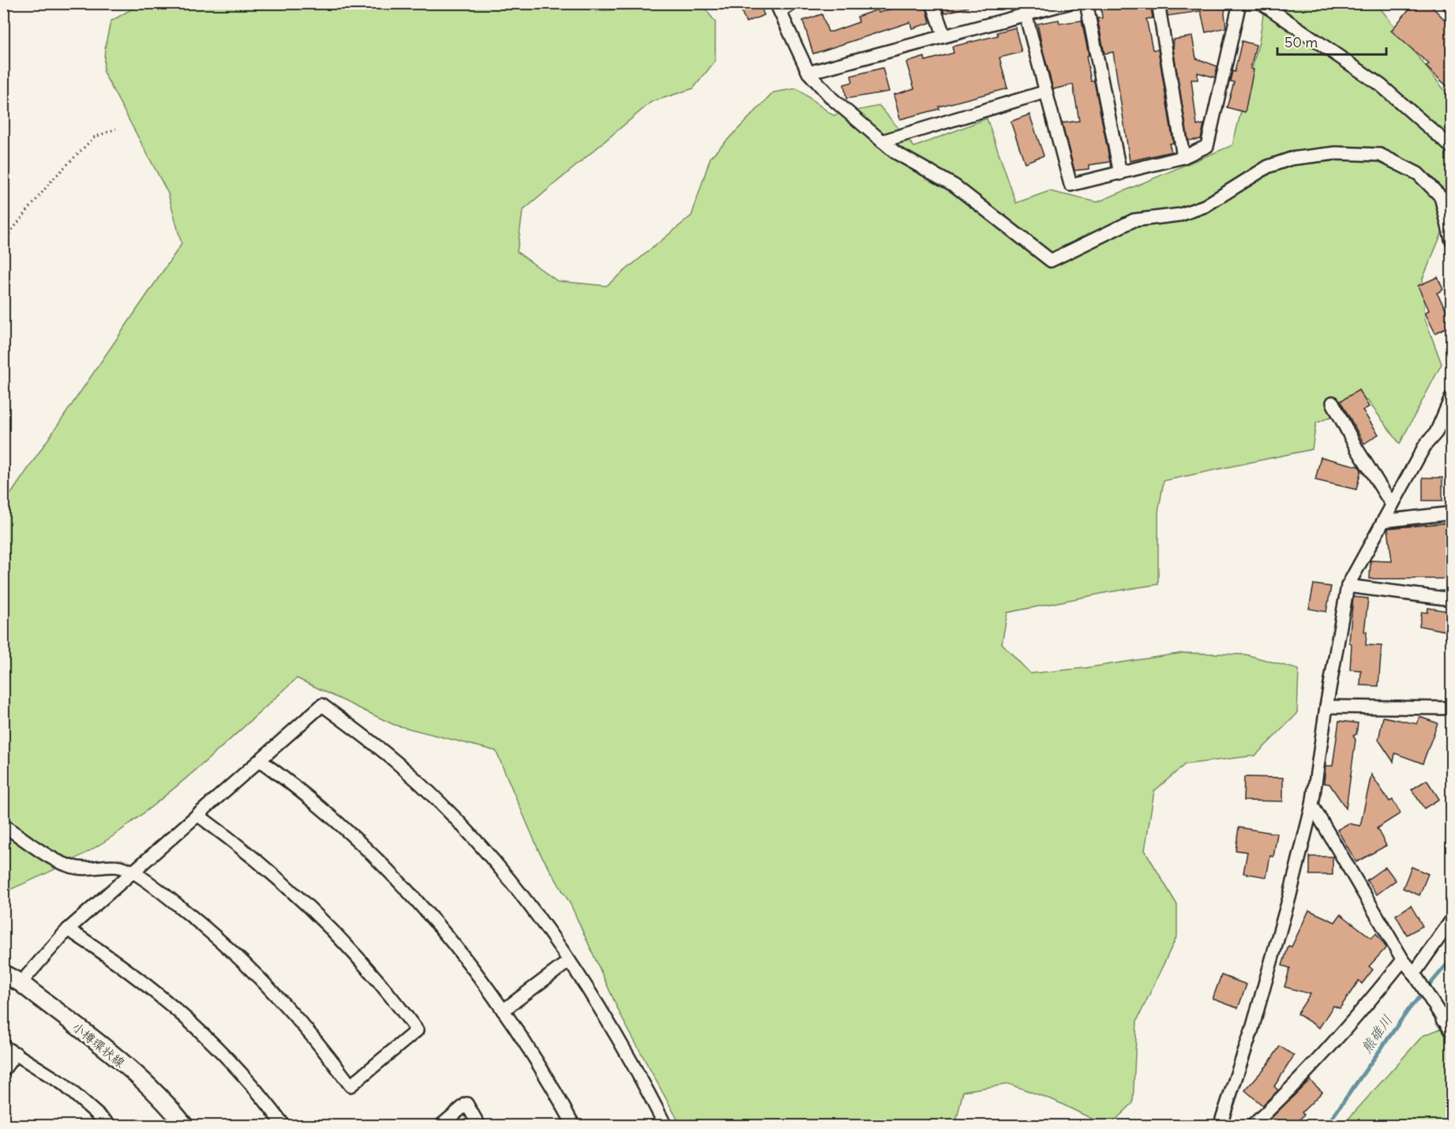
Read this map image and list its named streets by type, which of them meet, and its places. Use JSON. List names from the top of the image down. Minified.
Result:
{"streets":{"main road":["小樽環状線"]},"water":["熊碓川"],"scale_bar":"50 m"}
